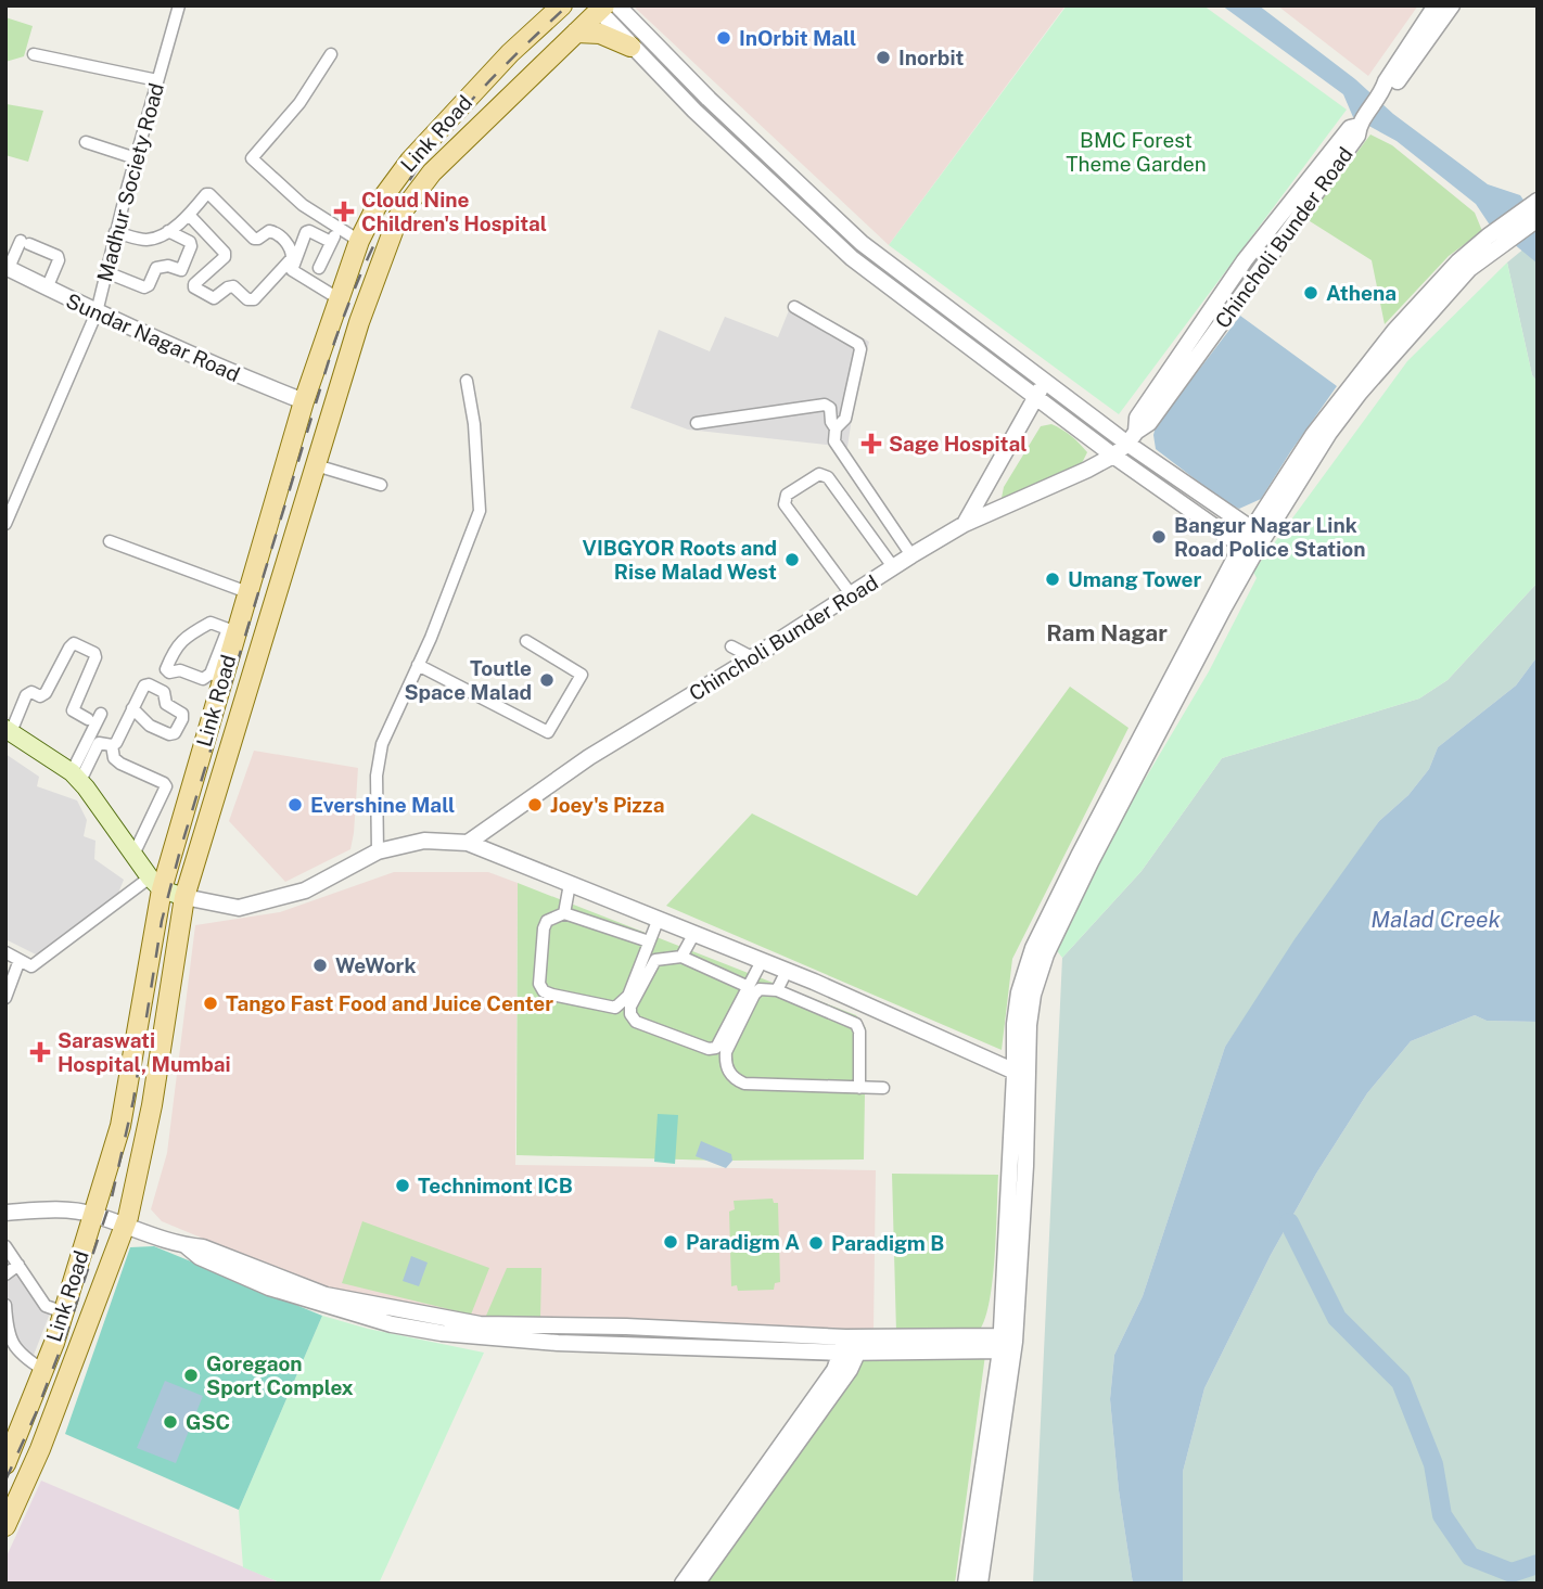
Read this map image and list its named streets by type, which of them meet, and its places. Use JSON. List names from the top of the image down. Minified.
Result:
{"streets":{"main road":["Link Road"],"street":["Madhur Society Road","Chincholi Bunder Road","Sundar Nagar Road"]},"crossings":[["Link Road","Sundar Nagar Road"],["Madhur Society Road","Sundar Nagar Road"]],"districts":["Ram Nagar"],"water":["Malad Creek"],"parks":["BMC Forest Theme Garden"],"places":{"other":["InOrbit Mall","Inorbit","Athena","Bangur Nagar Link Road Police Station","VIBGYOR Roots and Rise Malad West","Umang Tower","Toutle Space Malad","Evershine Mall","Joey's Pizza","WeWork","Tango Fast Food and Juice Center","Technimont ICB","Paradigm A","Paradigm B","Goregaon Sport Complex","GSC"],"health":["Cloud Nine Children's Hospital","Sage Hospital","Saraswati Hospital, Mumbai"]}}
